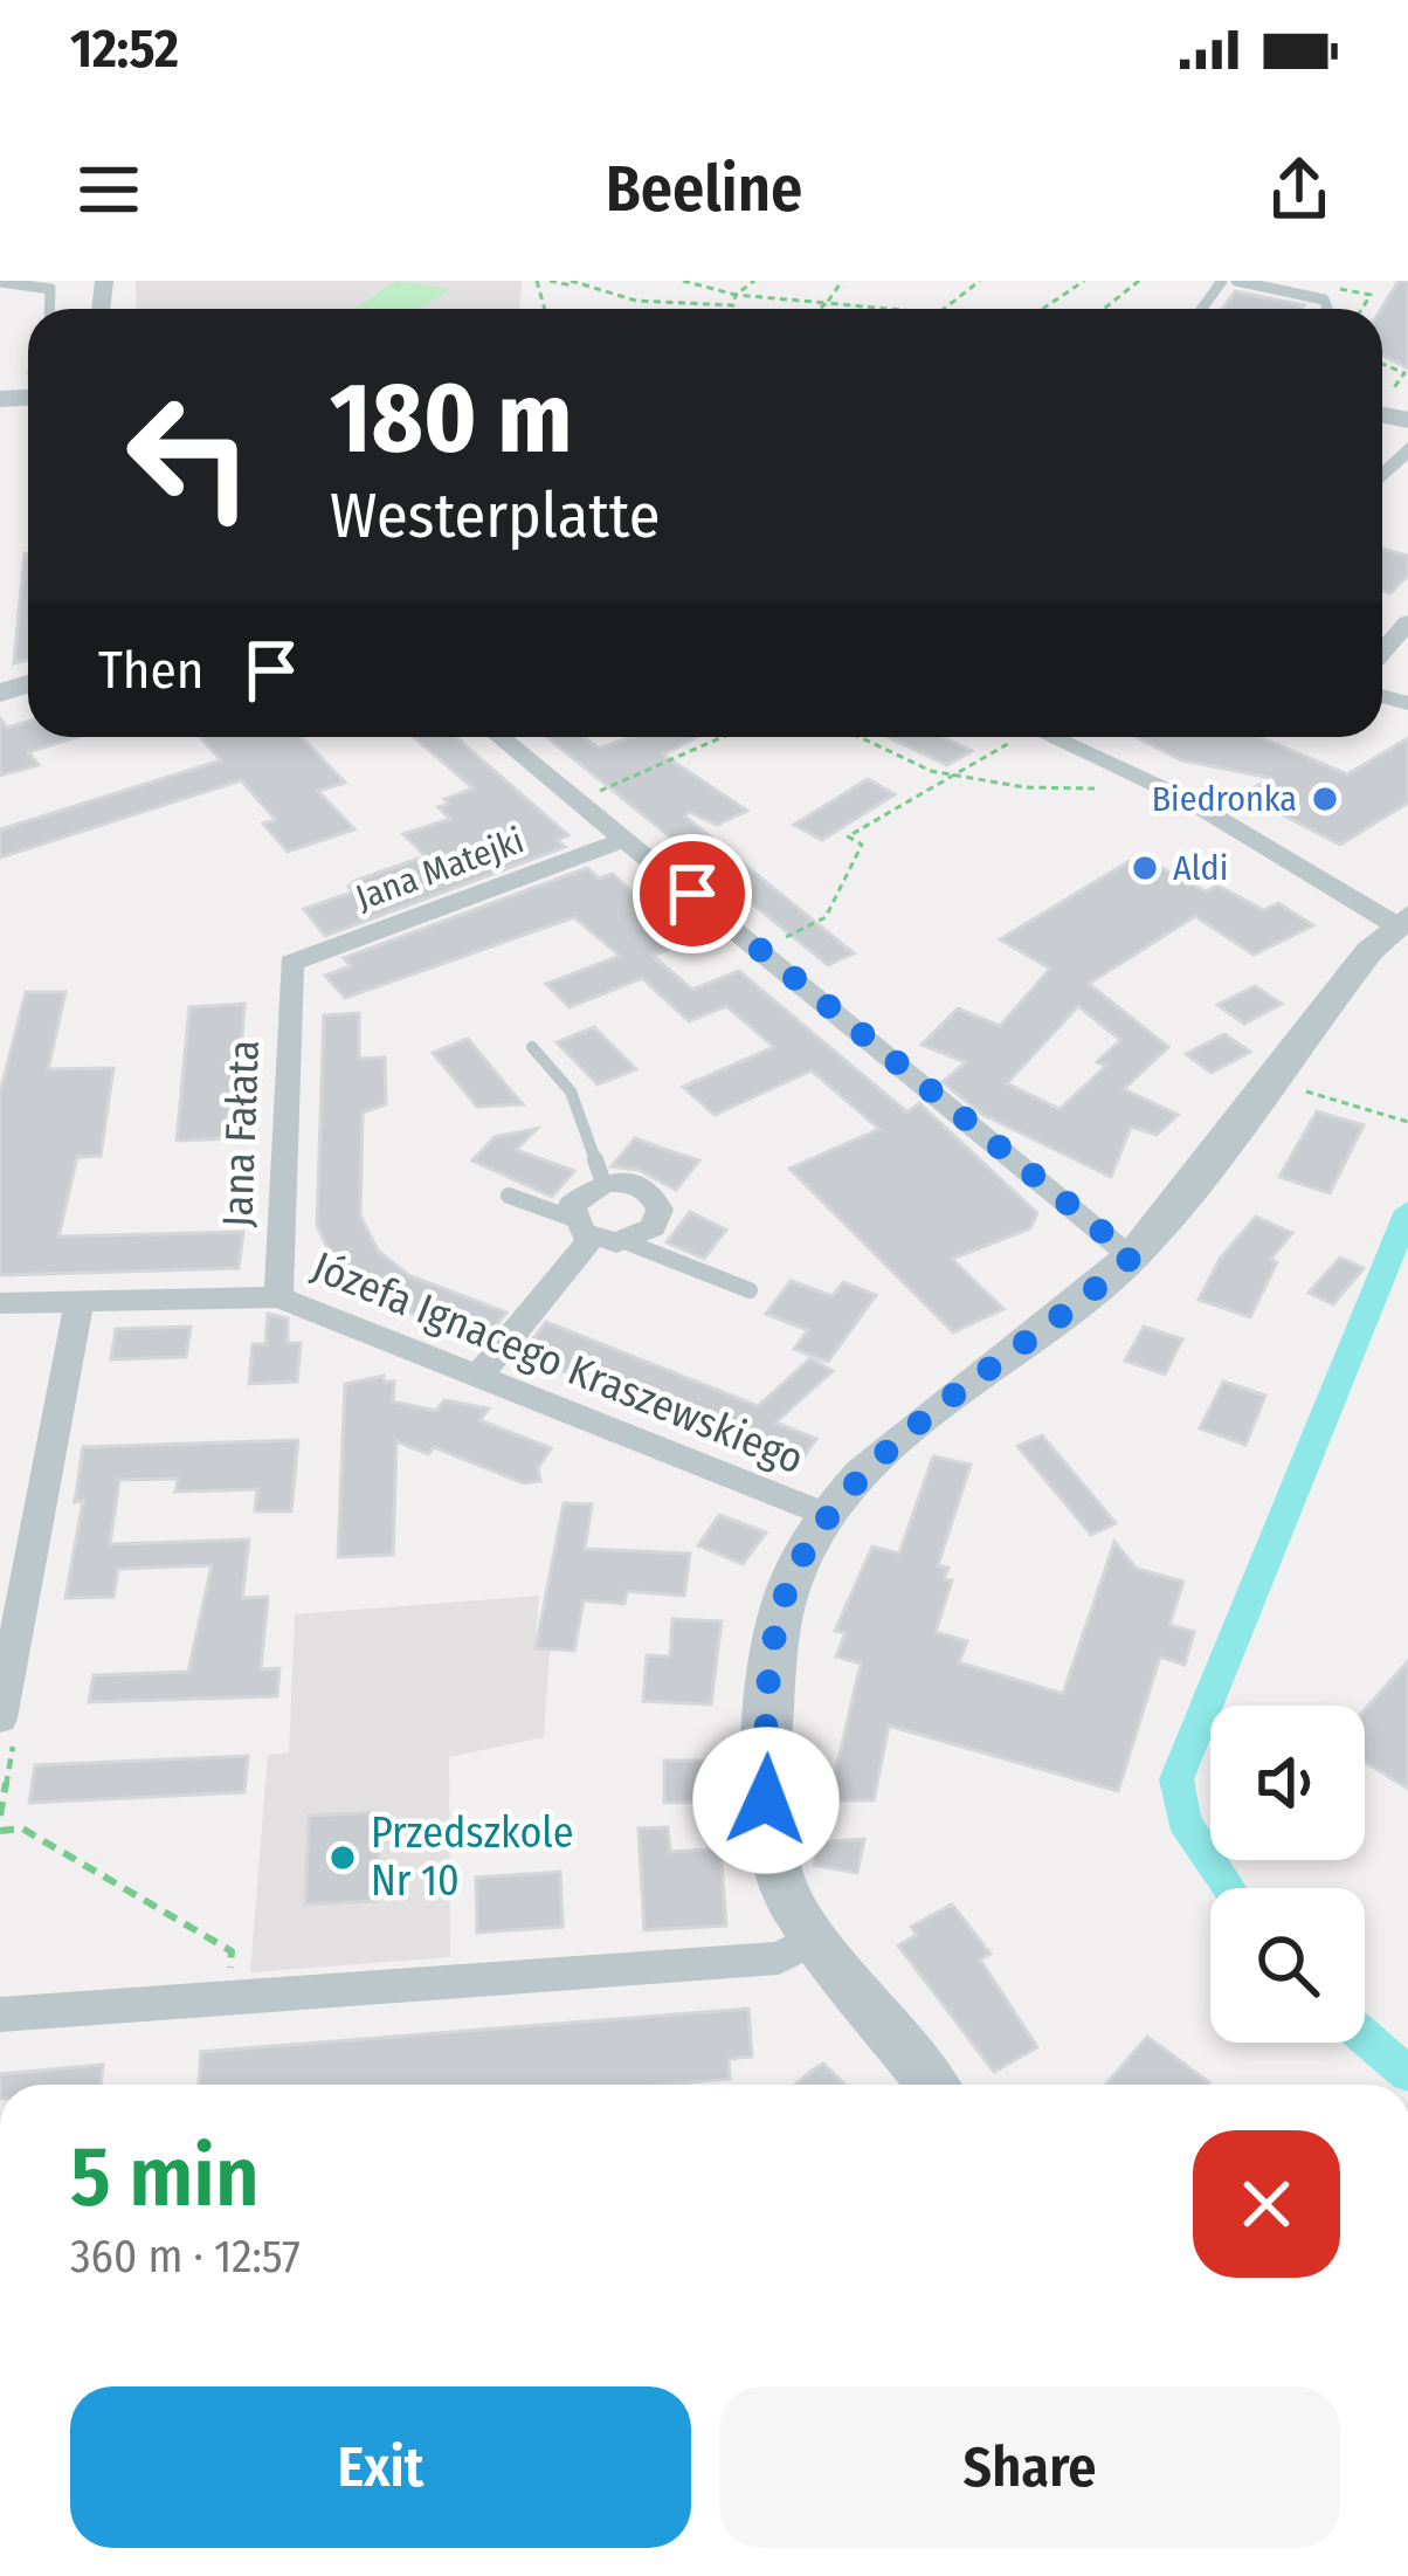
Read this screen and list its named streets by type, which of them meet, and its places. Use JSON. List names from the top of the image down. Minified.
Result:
{"streets":{"street":["Jana Matejki","Jana Fałata","Józefa Ignacego Kraszewskiego"]},"crossings":[["Jana Matejki","Jana Fałata"],["Jana Fałata","Józefa Ignacego Kraszewskiego"]],"places":["Biedronka","Aldi","Przedszkole Nr 10"],"page":{"status":"12:52","header":"Beeline","turn":["180 m","Westerplatte"],"then":"Then","heading":["5 min","360 m · 12:57"],"buttons":["Exit","Share"]}}
